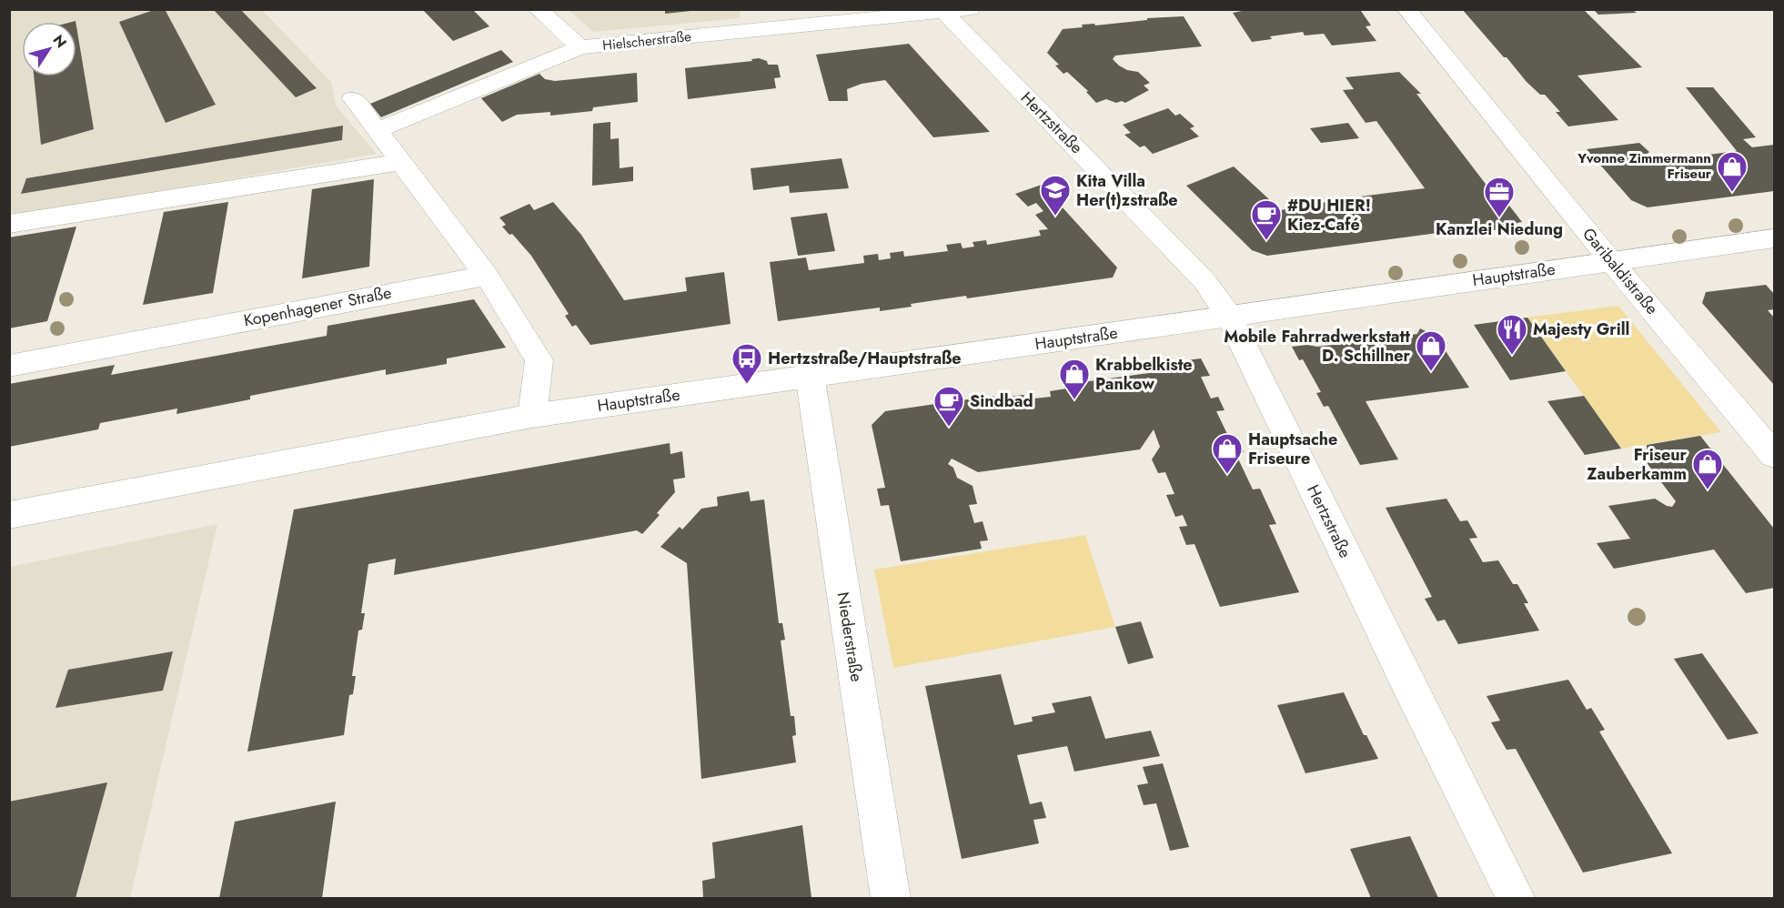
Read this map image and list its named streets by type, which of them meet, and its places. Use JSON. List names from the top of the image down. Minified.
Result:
{"streets":{"street":["Hielscherstraße","Hertzstraße","Garibaldistraße","Hauptstraße","Kopenhagener Straße","Niederstraße"]},"crossings":[["Hielscherstraße","Hertzstraße"],["Hertzstraße","Hauptstraße"],["Garibaldistraße","Hauptstraße"],["Hauptstraße","Niederstraße"]],"places":{"shop":["Yvonne Zimmermann Friseur","Mobile Fahrradwerkstatt D. Schillner","Krabbelkiste Pankow","Hauptsache Friseure","Friseur Zauberkamm"],"school or university":["Kita Villa Her(t)zstraße"],"office":["Kanzlei Niedung"],"cafe":["#DU HIER! Kiez-Café","Sindbad"],"restaurant":["Majesty Grill"],"bus stop":["Hertzstraße/Hauptstraße"]},"north":"top right"}
